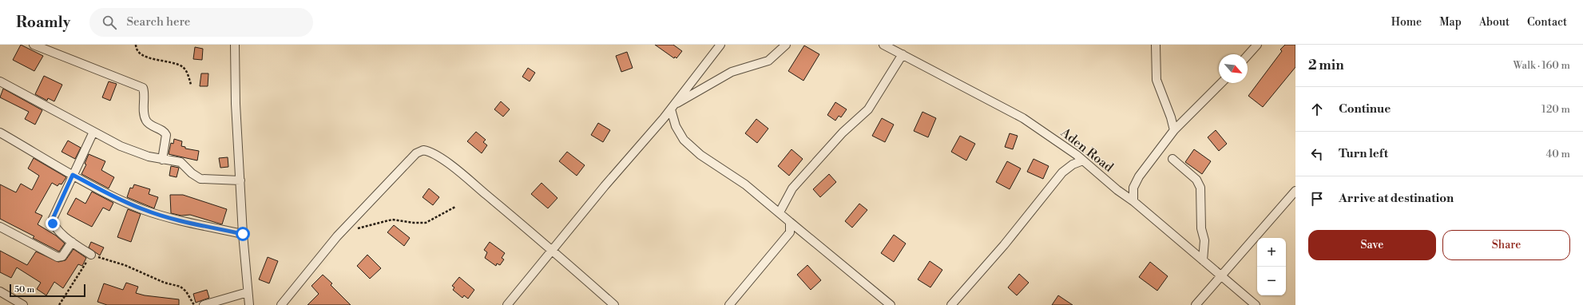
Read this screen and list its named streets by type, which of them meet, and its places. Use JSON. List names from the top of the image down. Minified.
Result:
{"streets":{"street":["Aden Road"]},"scale_bar":"50 m","north":"bottom right","page":{"header":"Roamly","search":"Search here","nav":["Home","Map","About","Contact"],"heading":["2 min","Walk · 160 m"],"list":[["Continue","120 m"],["Turn left","40 m"],"Arrive at destination"],"buttons":["Save","Share"],"map_buttons":["+","−"],"scale":"50 m"}}
